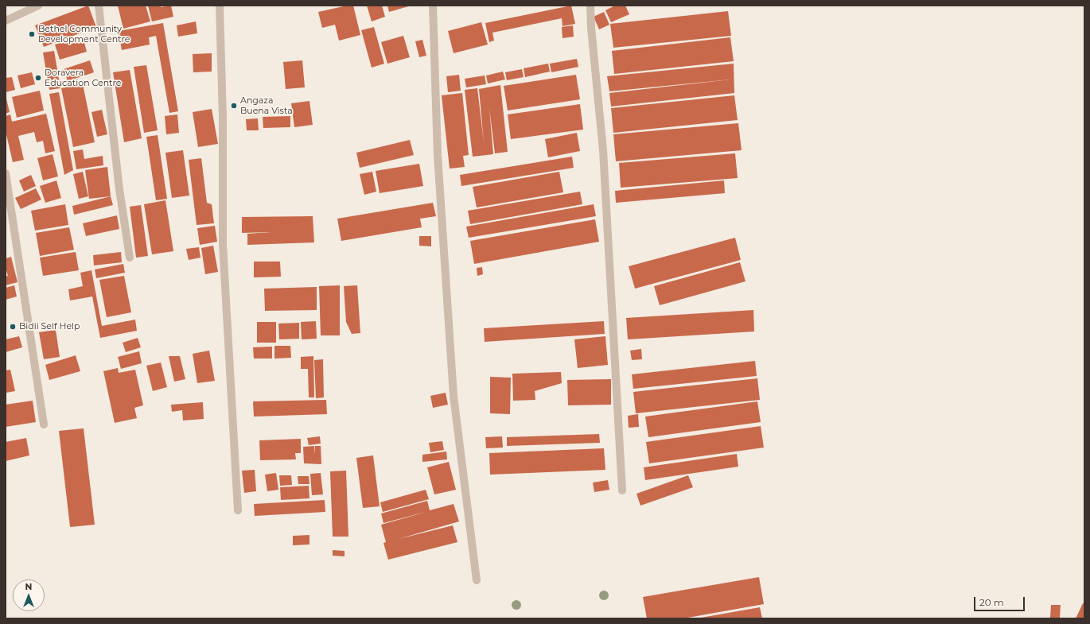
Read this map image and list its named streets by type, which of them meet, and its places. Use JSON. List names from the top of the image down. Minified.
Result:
{"places":["Bethel Community Development Centre","Doravera Education Centre","Angaza Buena Vista","Bidii Self Help"],"scale_bar":"20 m","north":"top"}
